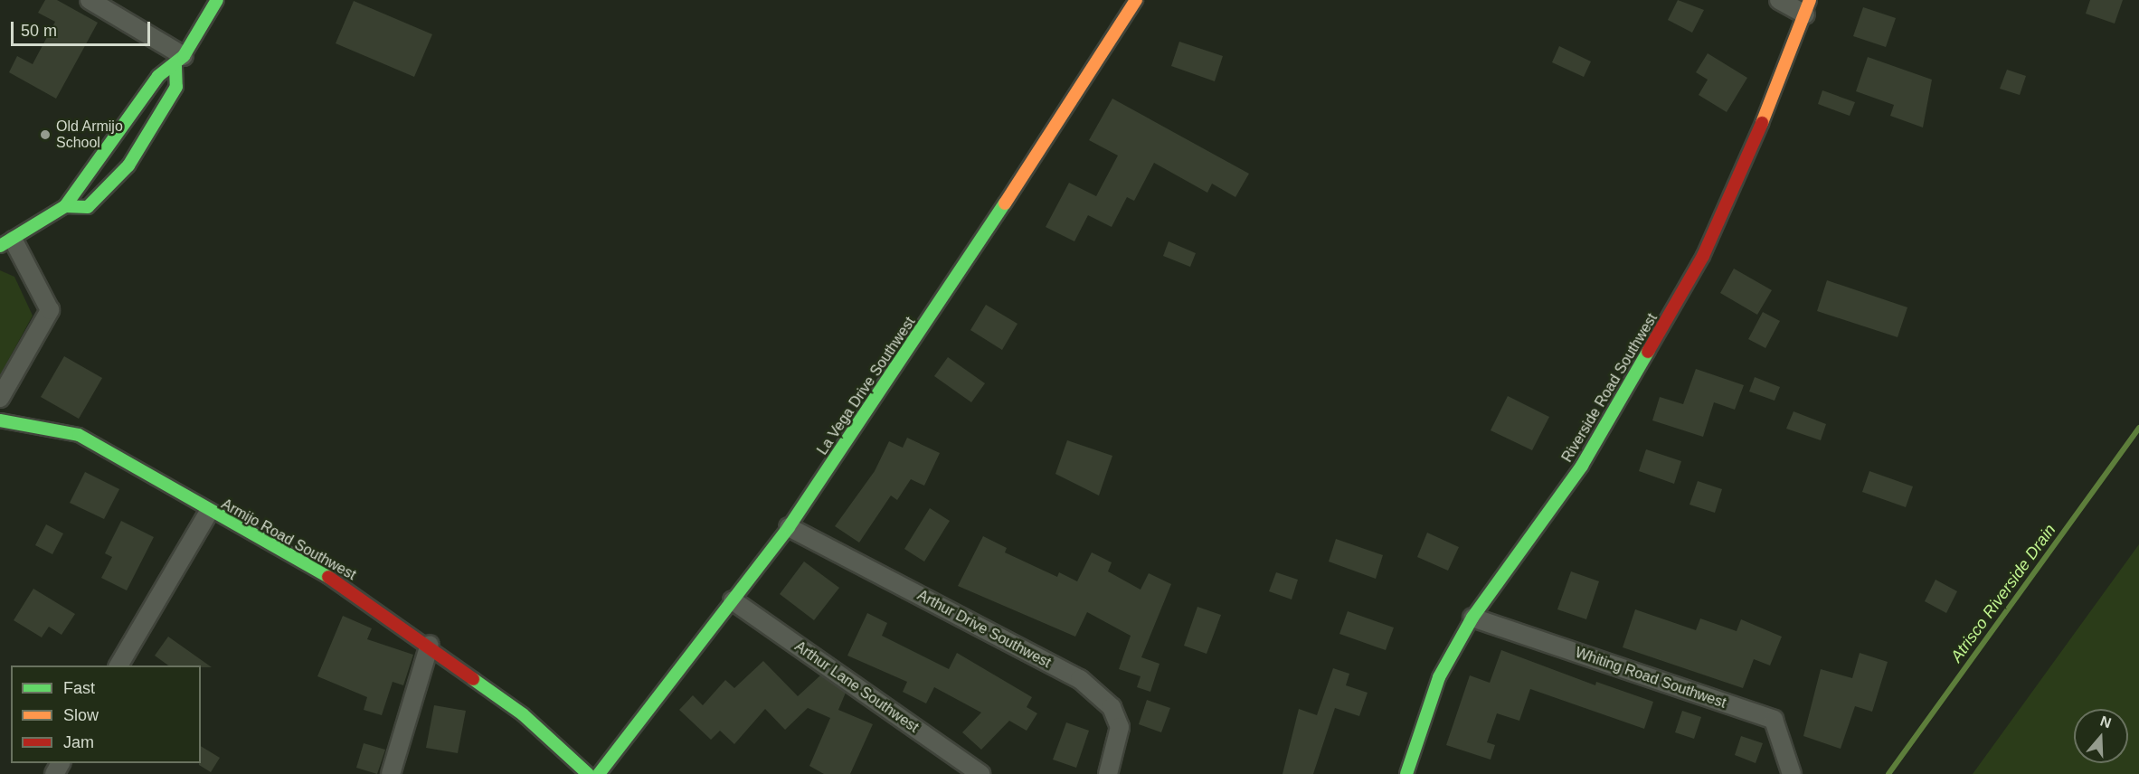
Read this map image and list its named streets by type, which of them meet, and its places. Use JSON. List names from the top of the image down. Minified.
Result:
{"streets":{"street":["La Vega Drive Southwest","Riverside Road Southwest","Armijo Road Southwest","Arthur Drive Southwest","Whiting Road Southwest","Arthur Lane Southwest"]},"crossings":[["La Vega Drive Southwest","Arthur Drive Southwest"],["La Vega Drive Southwest","Arthur Lane Southwest"],["Riverside Road Southwest","Whiting Road Southwest"]],"water":["Atrisco Riverside Drain"],"places":["Old Armijo School"],"legend":["Fast","Slow","Jam"],"scale_bar":"50 m","north":"top"}
